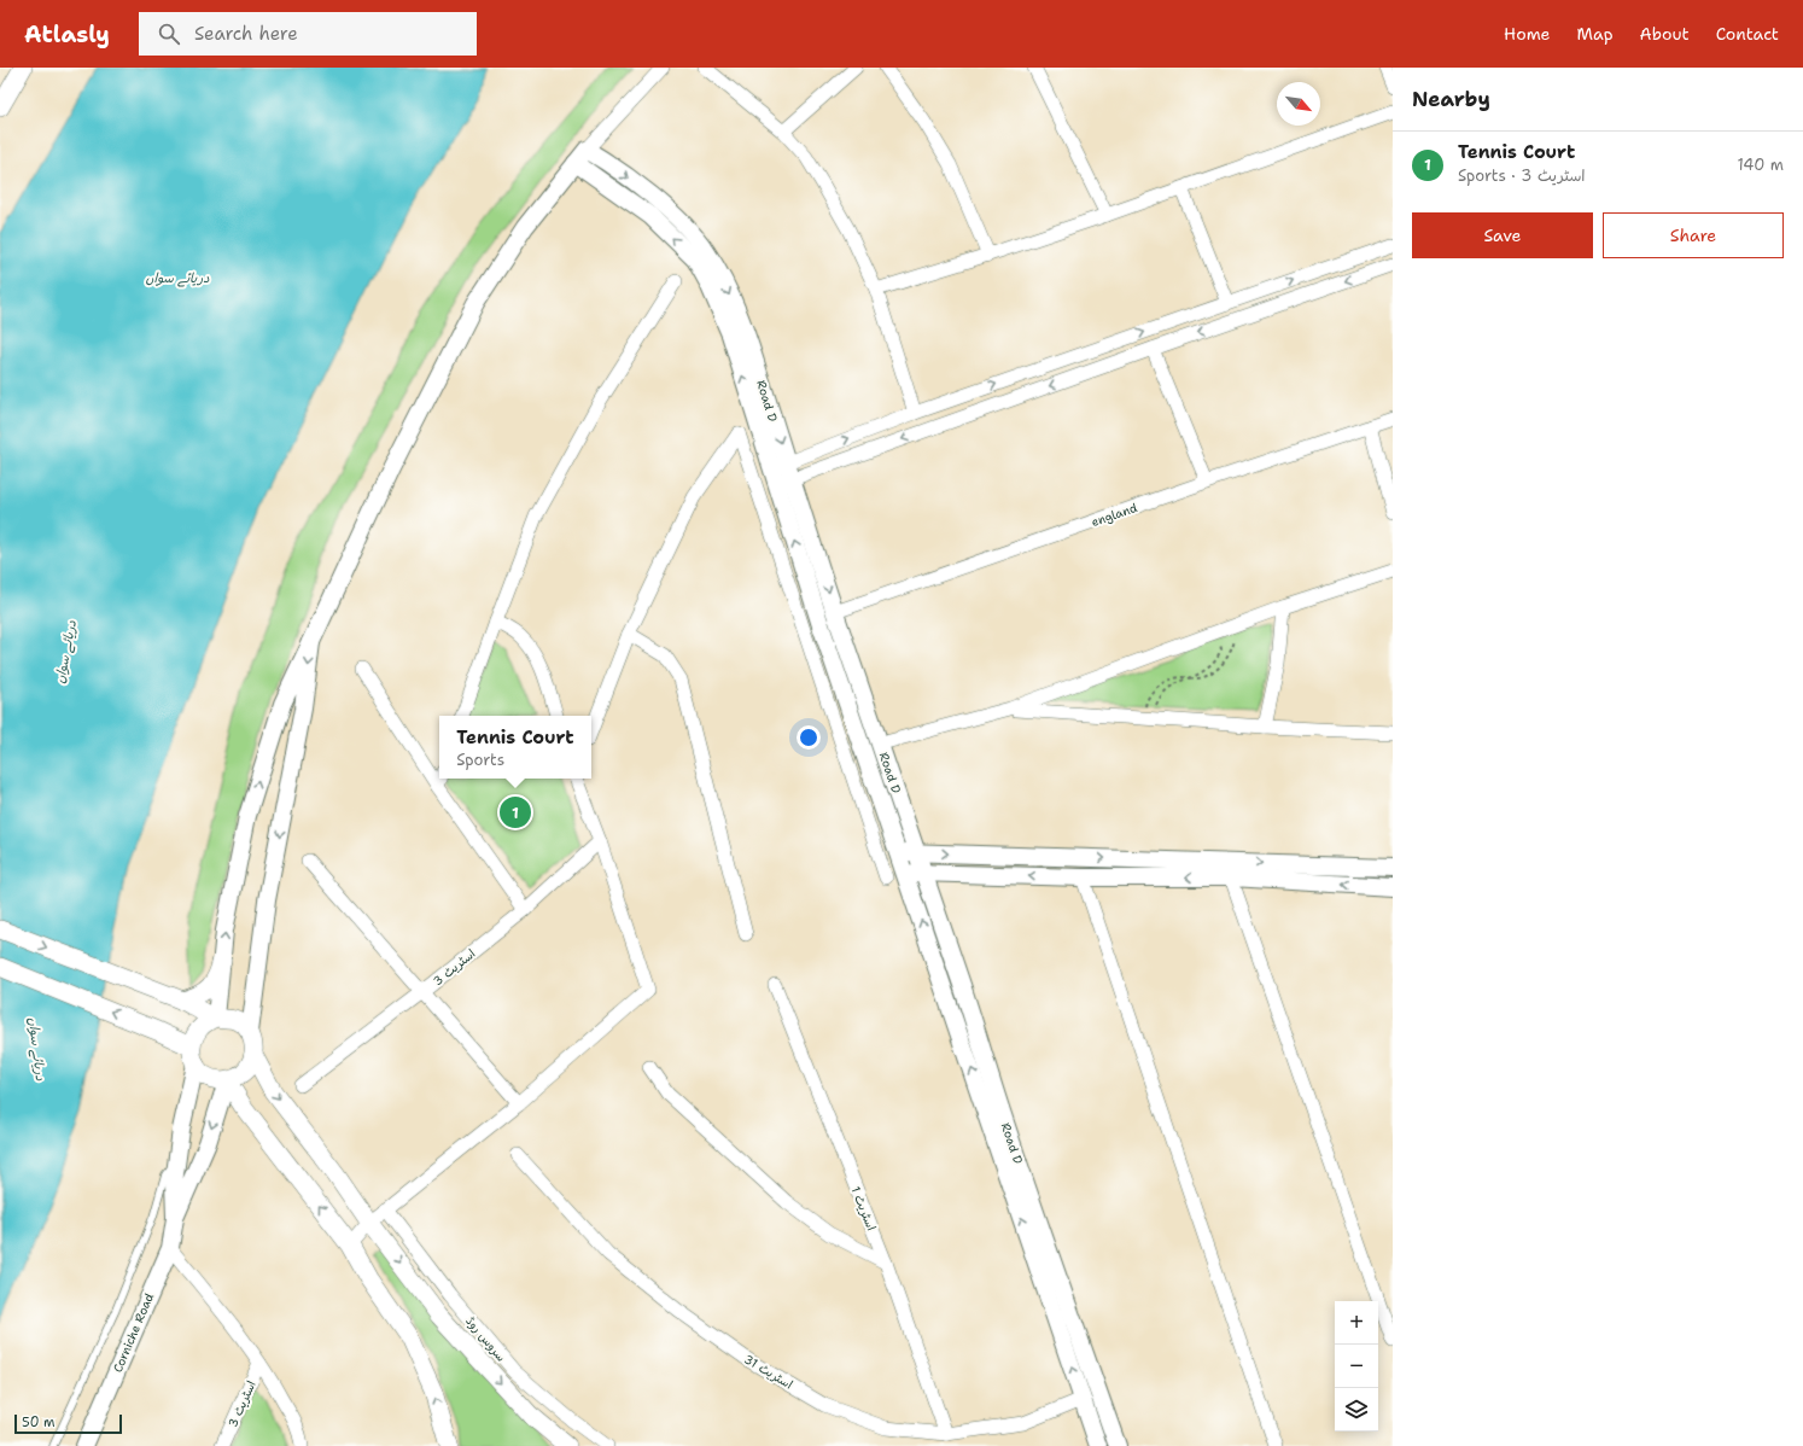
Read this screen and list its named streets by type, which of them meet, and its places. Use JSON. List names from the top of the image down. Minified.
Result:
{"streets":{"street":["Road D","england","اسٹریٹ 3","اسٹریٹ 1","Corniche Road","سروس روڈ","اسٹریٹ 31"]},"crossings":[["Road D","england"],["Road D","اسٹریٹ 31"],["اسٹریٹ 1","اسٹریٹ 31"]],"water":["دریائے سواں"],"scale_bar":"50 m","north":"bottom right","page":{"header":"Atlasly","search":"Search here","nav":["Home","Map","About","Contact"],"heading":"Nearby","list":[{"mark":"1","name":"Tennis Court","note":"Sports · اسٹریٹ 3","value":"140 m"}],"buttons":["Save","Share"],"popup":["Tennis Court","Sports"],"pins":"1","map_buttons":["+","−"],"scale":"50 m"}}
